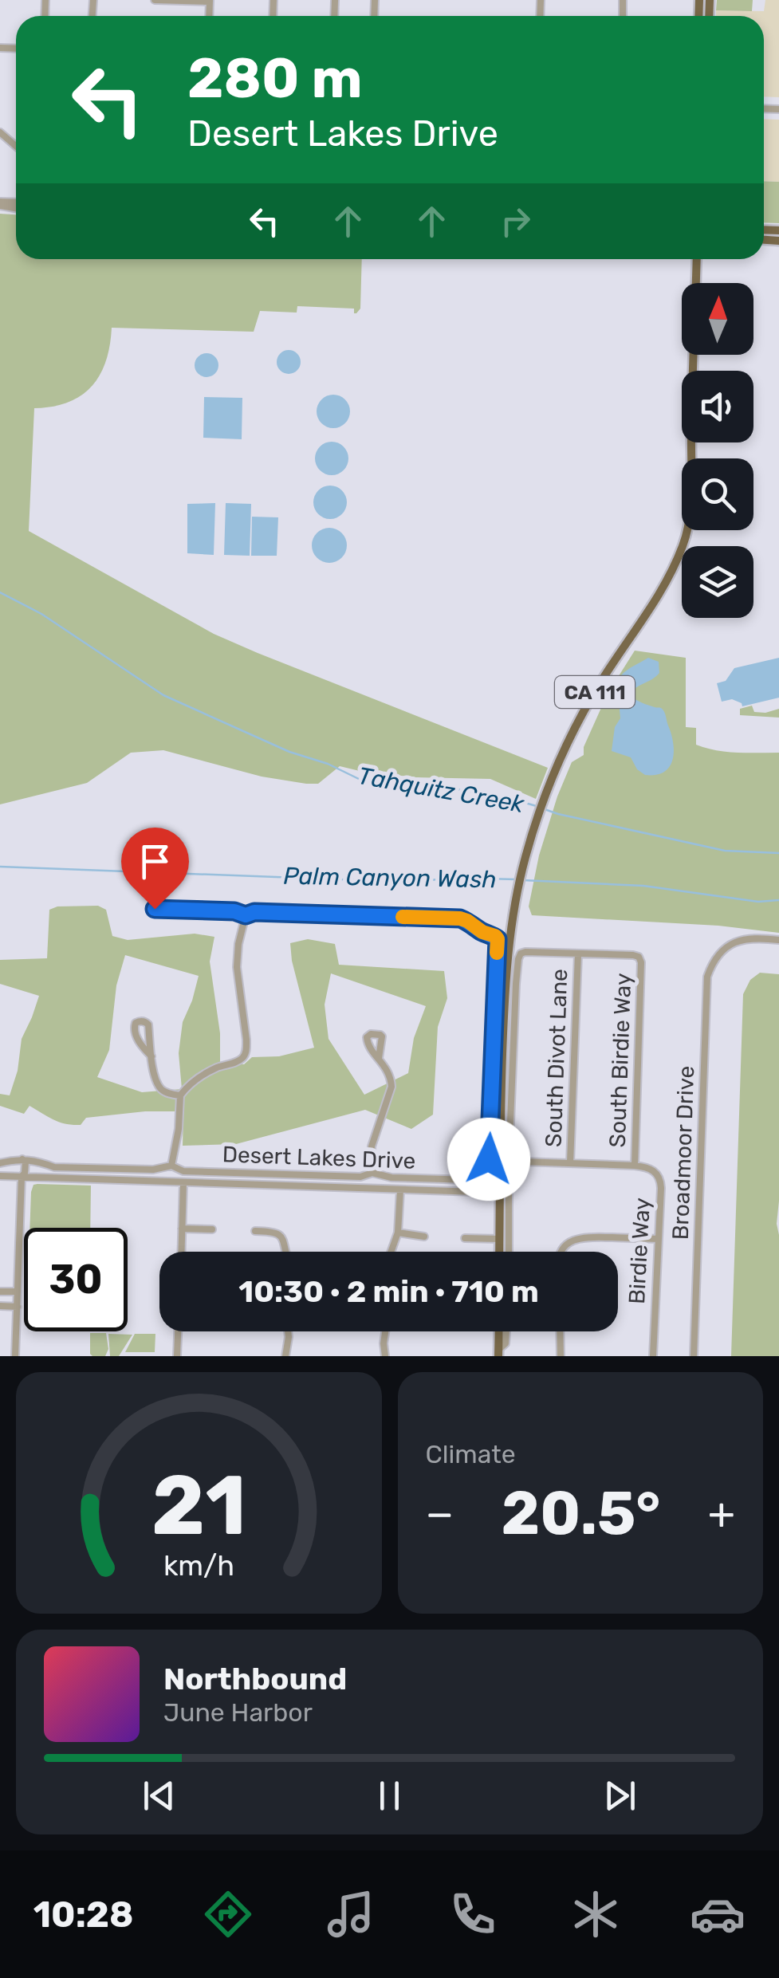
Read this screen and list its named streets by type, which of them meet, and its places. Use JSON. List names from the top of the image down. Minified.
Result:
{"streets":{"main road":["CA 111"],"street":["South Divot Lane","South Birdie Way","Broadmoor Drive","Desert Lakes Drive","Birdie Way"]},"crossings":[["South Divot Lane","South Birdie Way"],["South Birdie Way","Birdie Way"]],"water":["Tahquitz Creek","Palm Canyon Wash"],"north":"top","page":{"turn":["280 m","Desert Lakes Drive"],"limit":"30","trip":"10:30 · 2 min · 710 m","tile":"Climate","heat":["−","20.5°","+"],"song":["Northbound","June Harbor"],"tabs":"10:28","gauge":["21","km/h"]}}
